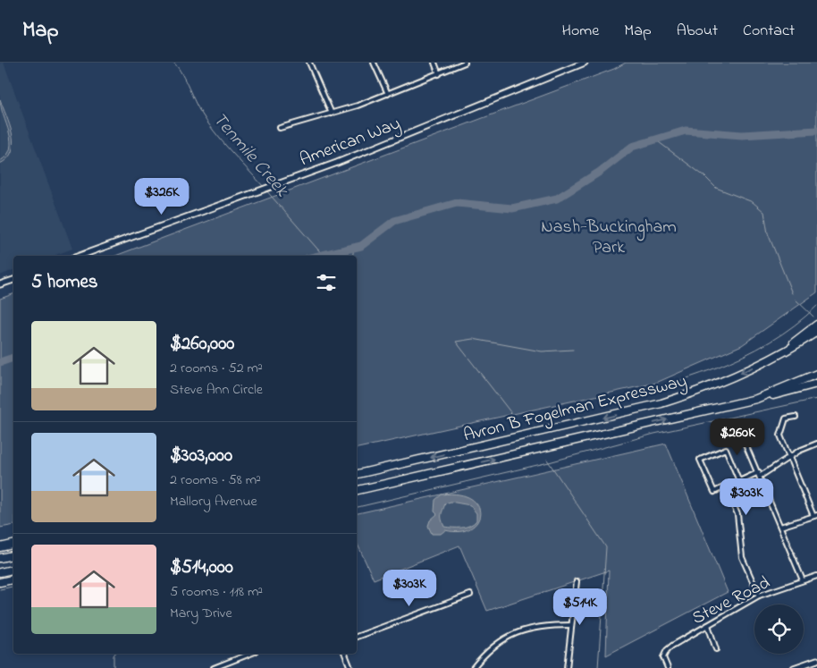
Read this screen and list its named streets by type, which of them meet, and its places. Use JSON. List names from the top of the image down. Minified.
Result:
{"streets":{"highway":["Avron B Fogelman Expressway"],"main road":["American Way"],"street":["Steve Road"]},"water":["Tenmile Creek"],"parks":["Nash-Buckingham Park"],"page":{"header":"Map","nav":["Home","Map","About","Contact"],"price":["$326K","$260K","$303K","$303K","$514K"],"heading":"5 homes","list":[{"name":"$260,000","note":"2 rooms · 52 m² · Steve Ann Circle"},{"name":"$303,000","note":"2 rooms · 58 m² · Mallory Avenue"},{"name":"$514,000","note":"5 rooms · 118 m² · Mary Drive"}]}}
